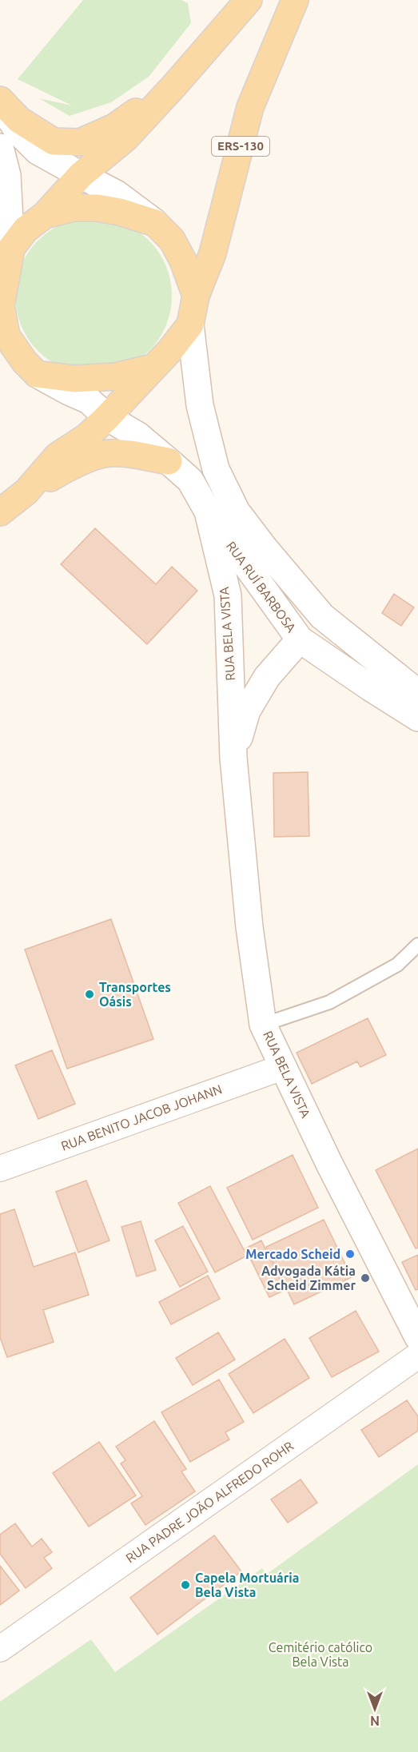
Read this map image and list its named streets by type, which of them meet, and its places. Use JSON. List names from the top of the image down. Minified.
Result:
{"streets":{"main road":["ERS-130","RUA RUÍ BARBOSA","RUA BELA VISTA"],"street":["RUA BENITO JACOB JOHANN","RUA PADRE JOÃO ALFREDO ROHR"]},"crossings":[["RUA RUÍ BARBOSA","RUA BELA VISTA"],["RUA BELA VISTA","RUA BENITO JACOB JOHANN"]],"parks":["Cemitério católico Bela Vista"],"places":["Transportes Oásis","Mercado Scheid","Advogada Kátia Scheid Zimmer","Capela Mortuária Bela Vista"],"north":"bottom"}
